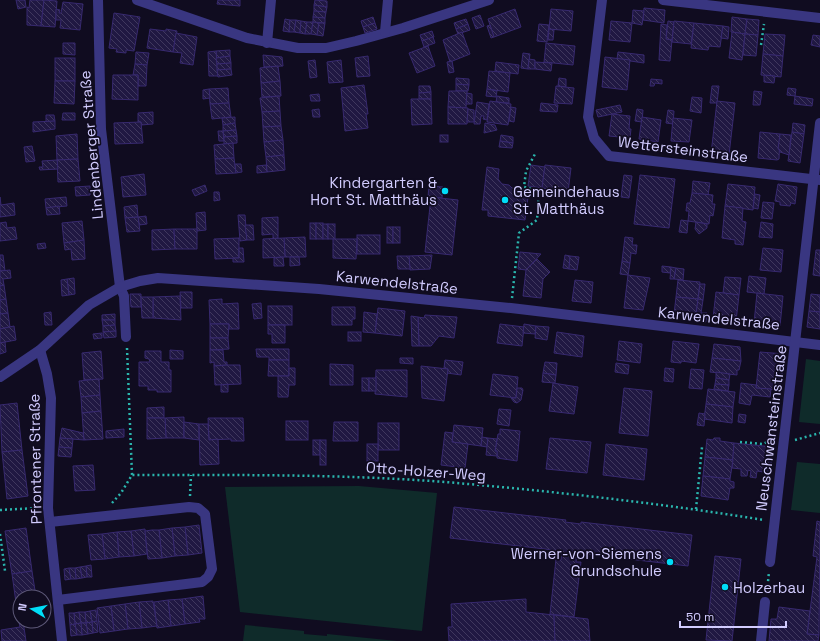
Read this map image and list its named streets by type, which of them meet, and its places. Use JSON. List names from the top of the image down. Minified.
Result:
{"streets":{"street":["Lindenberger Straße","Wettersteinstraße","Karwendelstraße","Neuschwansteinstraße","Pfrontener Straße"],"path":["Otto-Holzer-Weg"]},"crossings":[["Lindenberger Straße","Karwendelstraße"],["Wettersteinstraße","Neuschwansteinstraße"],["Karwendelstraße","Neuschwansteinstraße"],["Karwendelstraße","Pfrontener Straße"],["Neuschwansteinstraße","Otto-Holzer-Weg"]],"places":["Kindergarten & Hort St. Matthäus","Gemeindehaus St. Matthäus","Werner-von-Siemens Grundschule","Holzerbau"],"scale_bar":"50 m","north":"left"}
